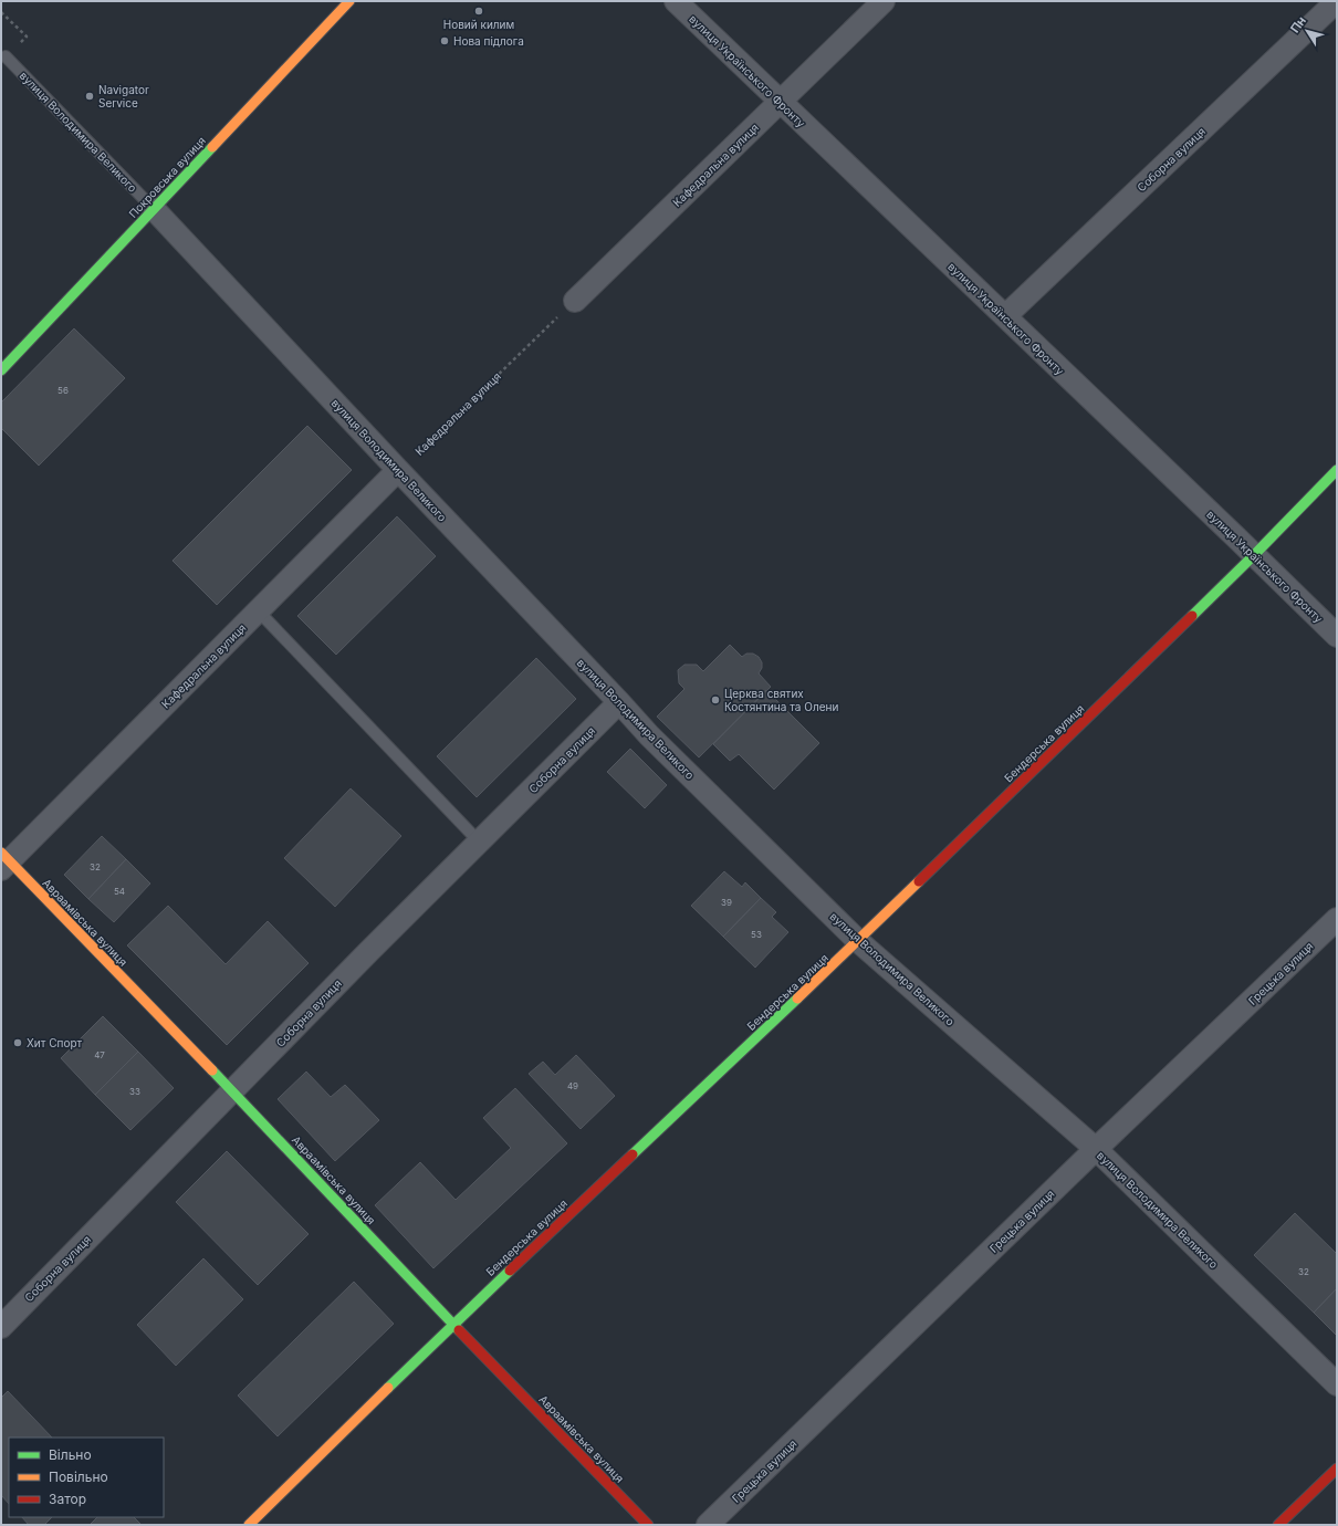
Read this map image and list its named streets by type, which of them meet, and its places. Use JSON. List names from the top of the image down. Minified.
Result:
{"streets":{"main road":["Покровська вулиця","Бендерська вулиця","Авраамівська вулиця"],"street":["вулиця Українського Фронту","вулиця Володимира Великого","Соборна вулиця","Кафедральна вулиця","Грецька вулиця"]},"crossings":[["вулиця Українського Фронту","Соборна вулиця"],["вулиця Українського Фронту","Кафедральна вулиця"],["вулиця Українського Фронту","Бендерська вулиця"],["вулиця Володимира Великого","Соборна вулиця"],["вулиця Володимира Великого","Кафедральна вулиця"],["вулиця Володимира Великого","Покровська вулиця"],["вулиця Володимира Великого","Бендерська вулиця"],["вулиця Володимира Великого","Грецька вулиця"],["Соборна вулиця","Авраамівська вулиця"],["Кафедральна вулиця","Авраамівська вулиця"],["Бендерська вулиця","Авраамівська вулиця"]],"places":["Новий килим","Нова підлога","Navigator Service","Церква святих Костянтина та Олени","Хит Спорт"],"house_numbers":["56","32","54","39","53","47","49","33","32"],"legend":["Вільно","Повільно","Затор"],"north":"top left"}
